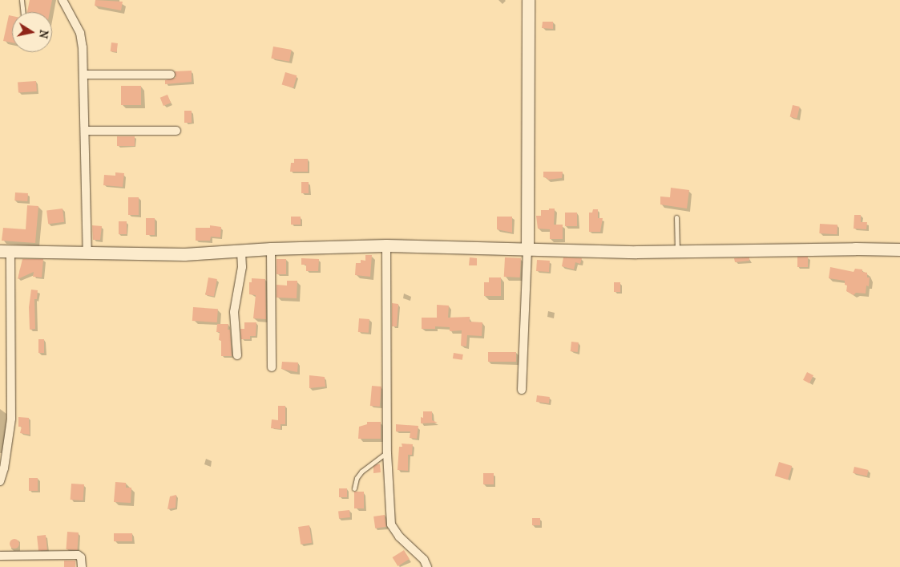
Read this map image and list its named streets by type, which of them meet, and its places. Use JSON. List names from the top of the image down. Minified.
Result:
{"north":"right"}
